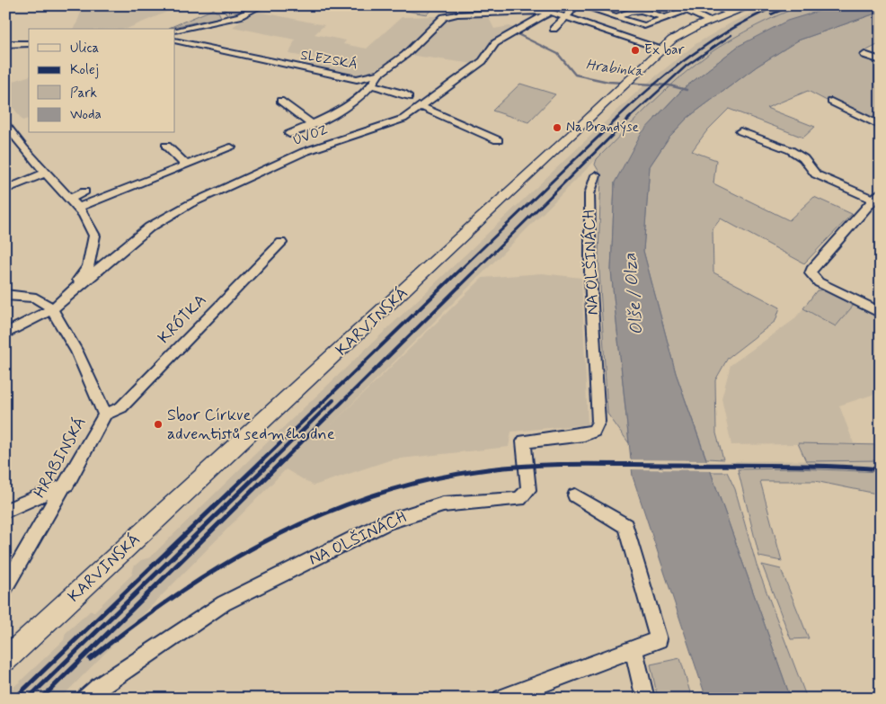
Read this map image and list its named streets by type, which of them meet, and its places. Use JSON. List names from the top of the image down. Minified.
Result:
{"streets":{"main road":["KARVINSKÁ"],"street":["SLEZSKÁ","ÚVOZ","NA OLŠINÁCH","KRÓTKA","HRABINSKÁ"]},"crossings":[["SLEZSKÁ","ÚVOZ"],["SLEZSKÁ","KARVINSKÁ"],["KRÓTKA","HRABINSKÁ"]],"water":["Hrabinka","Olše / Olza"],"places":["Ex bar","Na Brandýse","Sbor Církve adventistů sedmého dne"],"legend":["Ulica","Kolej","Park","Woda"]}
